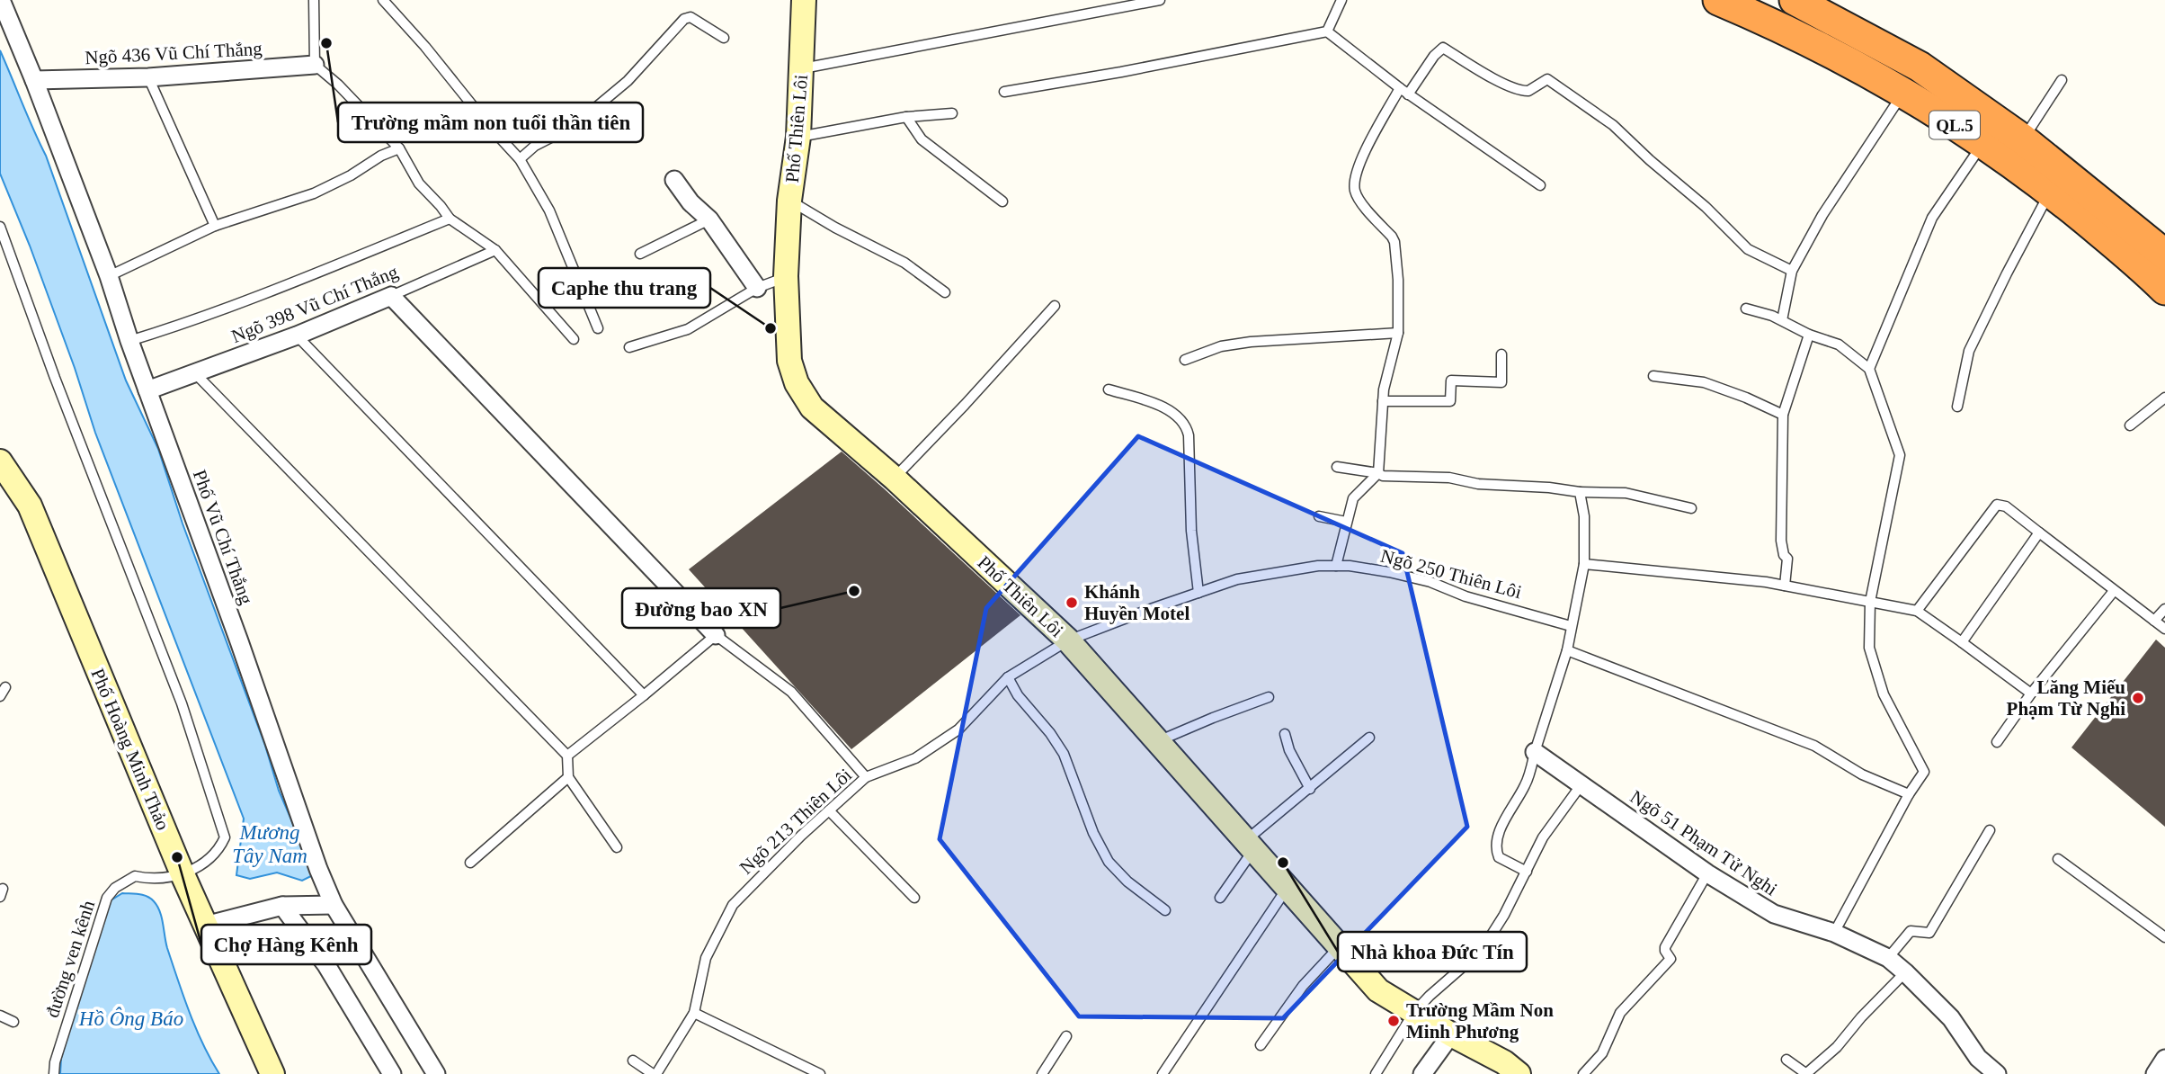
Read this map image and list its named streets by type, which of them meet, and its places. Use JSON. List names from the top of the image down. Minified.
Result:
{"streets":{"highway":["QL.5"],"main road":["Phố Thiên Lôi","Phố Hoàng Minh Thảo"],"street":["Ngõ 436 Vũ Chí Thắng","Ngõ 398 Vũ Chí Thắng","Phố Vũ Chí Thắng","Ngõ 51 Phạm Tử Nghi"],"lane":["Ngõ 250 Thiên Lôi","Ngõ 213 Thiên Lôi","đường ven kênh"]},"crossings":[["Ngõ 436 Vũ Chí Thắng","Phố Vũ Chí Thắng"],["Phố Thiên Lôi","Ngõ 250 Thiên Lôi"],["Phố Thiên Lôi","Ngõ 213 Thiên Lôi"],["Ngõ 398 Vũ Chí Thắng","Phố Vũ Chí Thắng"],["Ngõ 250 Thiên Lôi","Ngõ 213 Thiên Lôi"],["Phố Hoàng Minh Thảo","đường ven kênh"]],"water":["Mương Tây Nam","Hồ Ông Báo"],"places":["Trường mầm non tuổi thần tiên","Caphe thu trang","Đường bao XN","Khánh Huyền Motel","Lăng Miếu Phạm Từ Nghi","Chợ Hàng Kênh","Nhà khoa Đức Tín","Trường Mầm Non Minh Phương"]}
